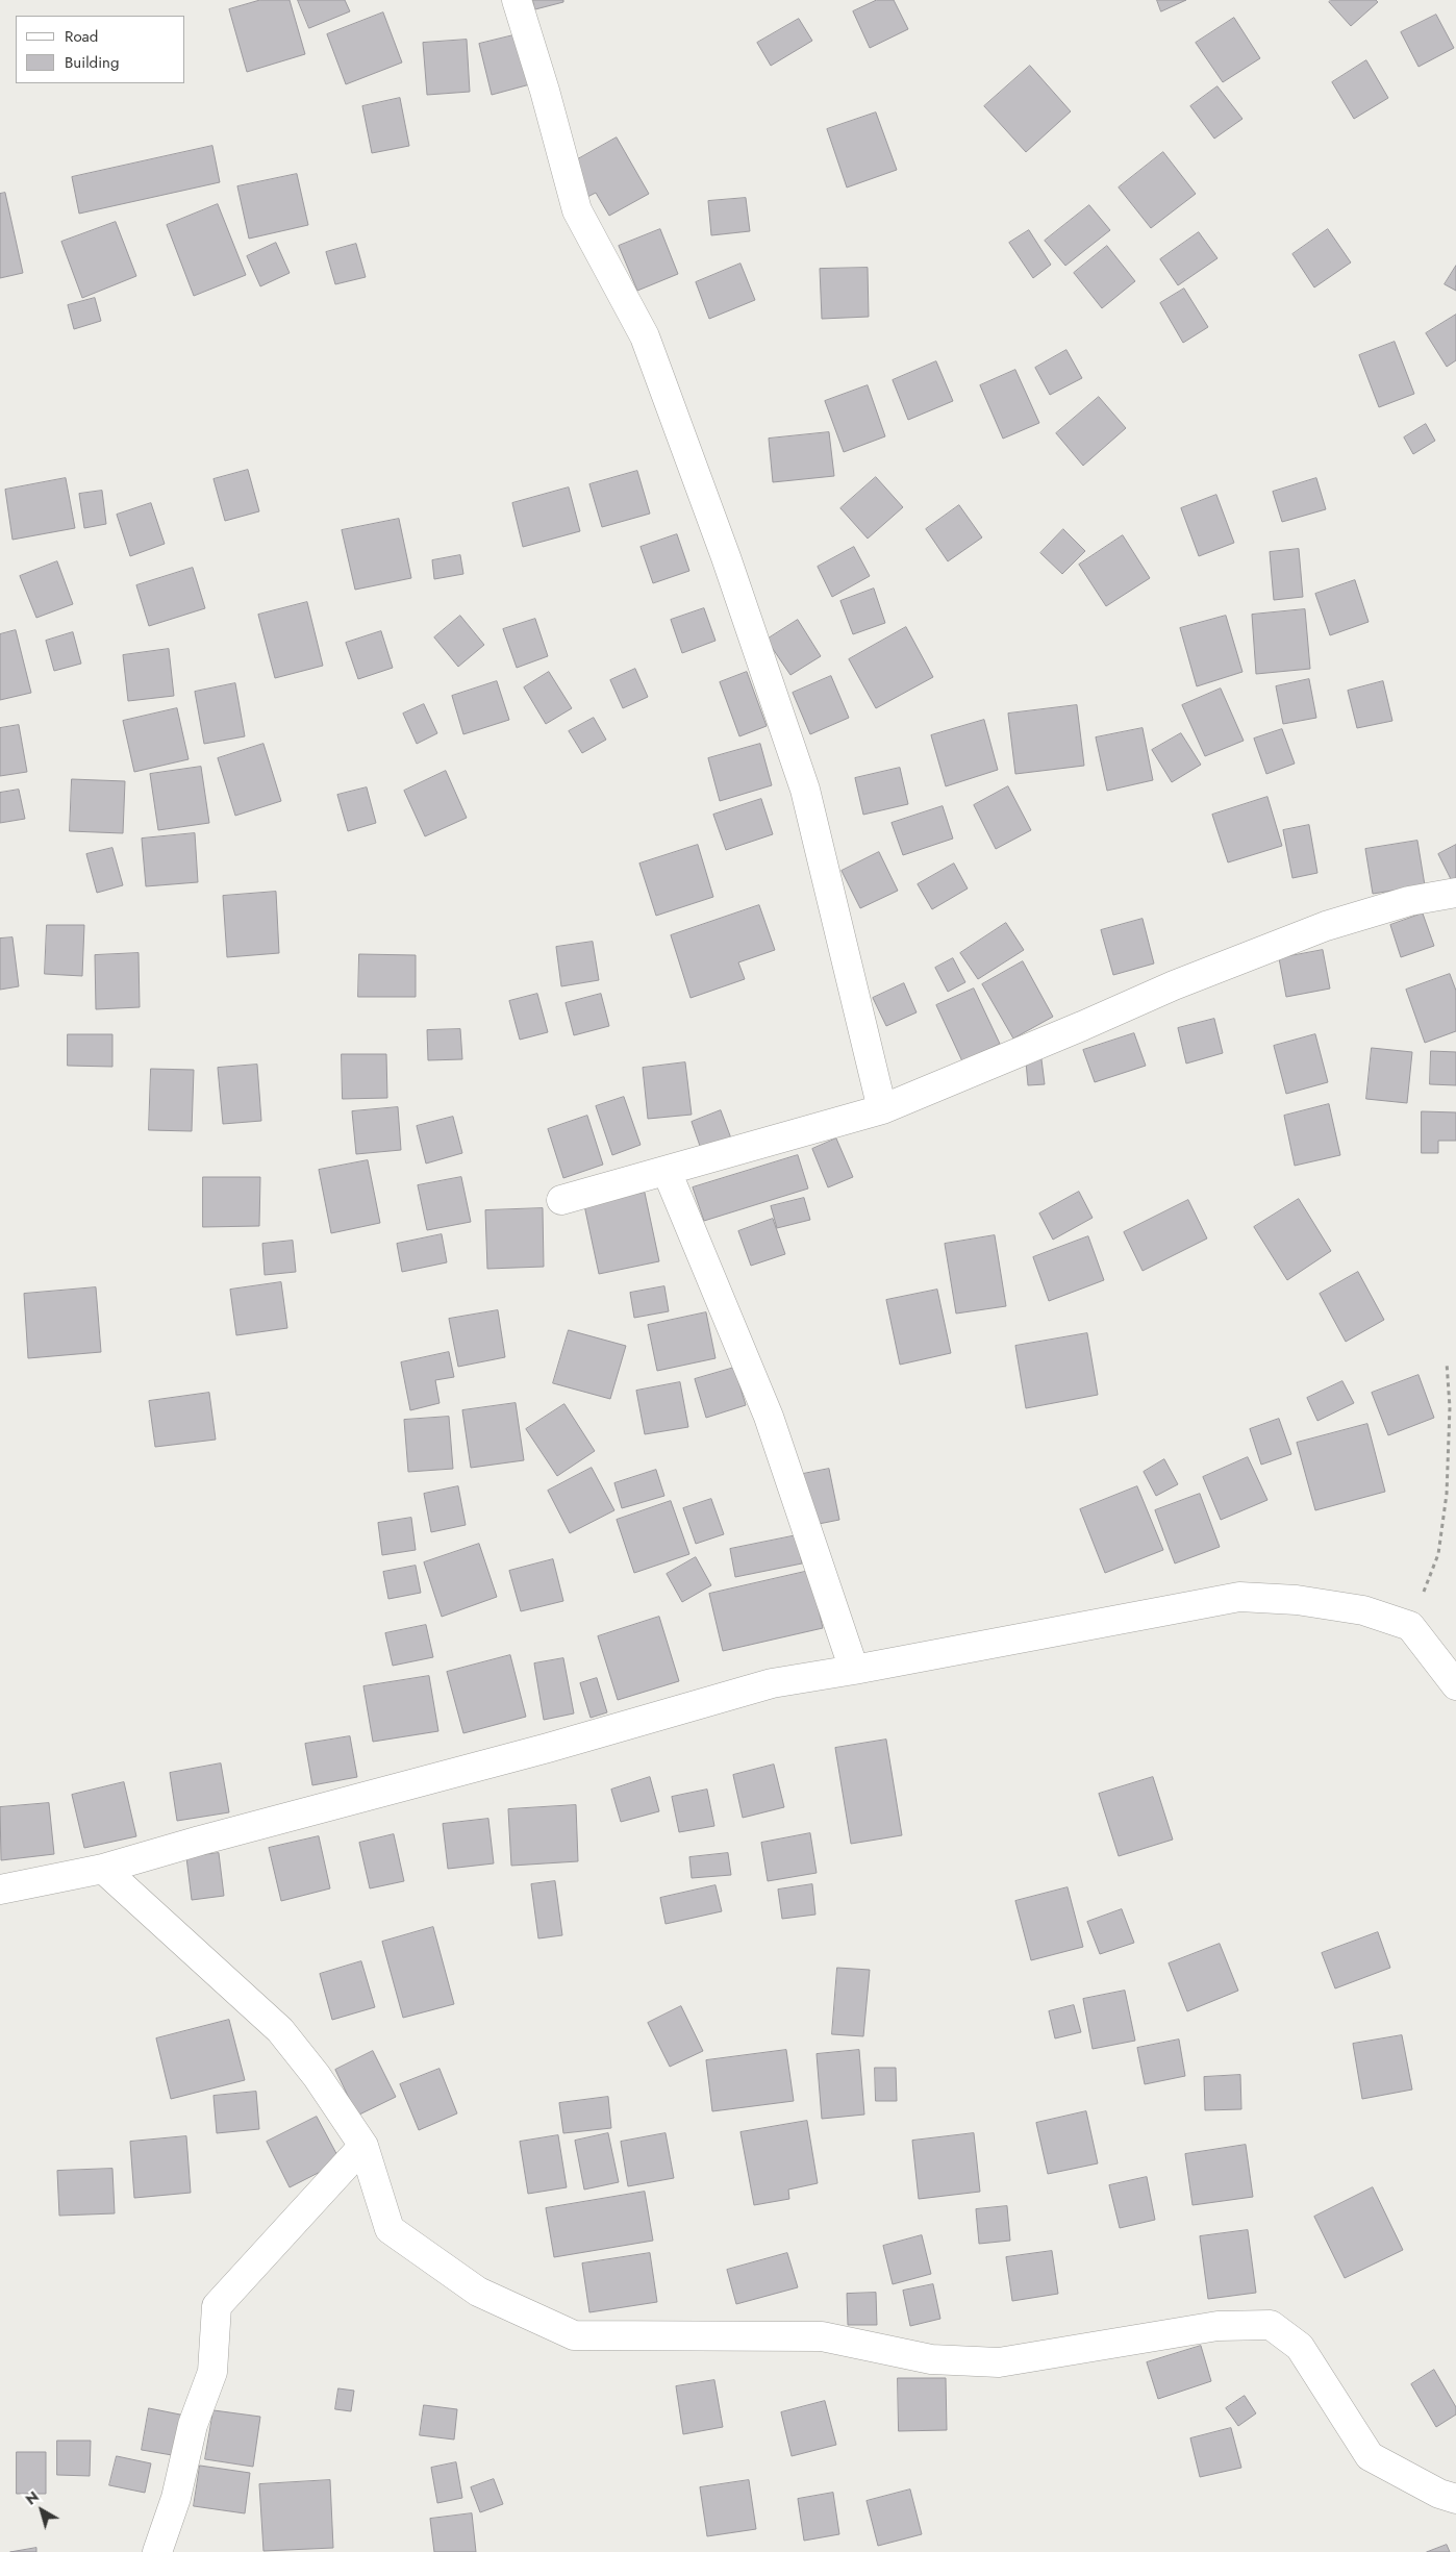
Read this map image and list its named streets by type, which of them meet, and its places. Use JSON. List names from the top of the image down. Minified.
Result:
{"legend":["Road","Building"],"north":"top left"}
